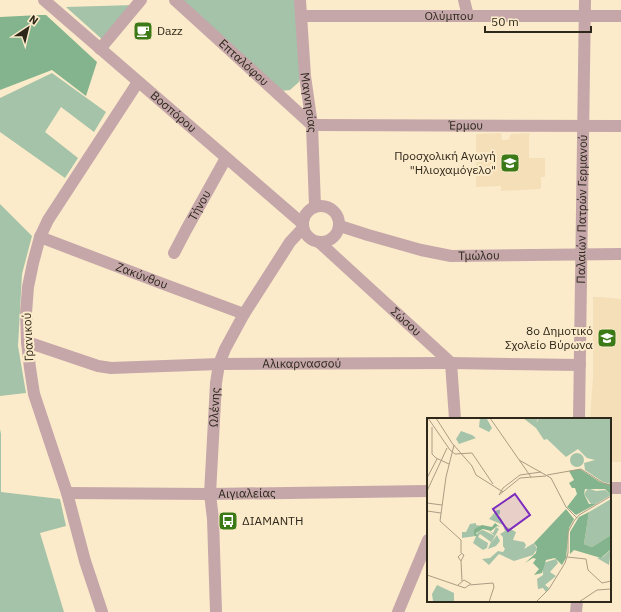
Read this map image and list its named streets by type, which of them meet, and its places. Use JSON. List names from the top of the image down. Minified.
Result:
{"streets":{"street":["Ολύμπου","Επταλόφου","Μαγνησίας","Βοσπόρου","Έρμου","Τήνου","Παλαιών Πατρών Γερμανού","Τμώλου","Ζακύνθου","Σώσου","Γρανικού","Αλικαρνασσού","Ωλένης","Αιγιαλείας"]},"crossings":[["Ολύμπου","Μαγνησίας"],["Ολύμπου","Παλαιών Πατρών Γερμανού"],["Επταλόφου","Μαγνησίας"],["Επταλόφου","Έρμου"],["Μαγνησίας","Βοσπόρου"],["Μαγνησίας","Έρμου"],["Μαγνησίας","Τμώλου"],["Μαγνησίας","Σώσου"],["Μαγνησίας","Ωλένης"],["Βοσπόρου","Τήνου"],["Βοσπόρου","Τμώλου"],["Βοσπόρου","Σώσου"],["Βοσπόρου","Γρανικού"],["Βοσπόρου","Ωλένης"],["Έρμου","Παλαιών Πατρών Γερμανού"],["Παλαιών Πατρών Γερμανού","Τμώλου"],["Παλαιών Πατρών Γερμανού","Αλικαρνασσού"],["Τμώλου","Σώσου"],["Τμώλου","Ωλένης"],["Ζακύνθου","Γρανικού"],["Ζακύνθου","Ωλένης"],["Σώσου","Αλικαρνασσού"],["Σώσου","Ωλένης"],["Γρανικού","Αλικαρνασσού"],["Γρανικού","Αιγιαλείας"],["Αλικαρνασσού","Ωλένης"],["Ωλένης","Αιγιαλείας"]],"places":{"cafe":["Dazz"],"school or university":["Προσχολική Αγωγή \"Ηλιοχαμόγελο\"","8ο Δημοτικό Σχολείο Βύρωνα"],"bus stop":["ΔΙΑΜΑΝΤΗ"]},"scale_bar":"50 m","north":"top right"}
